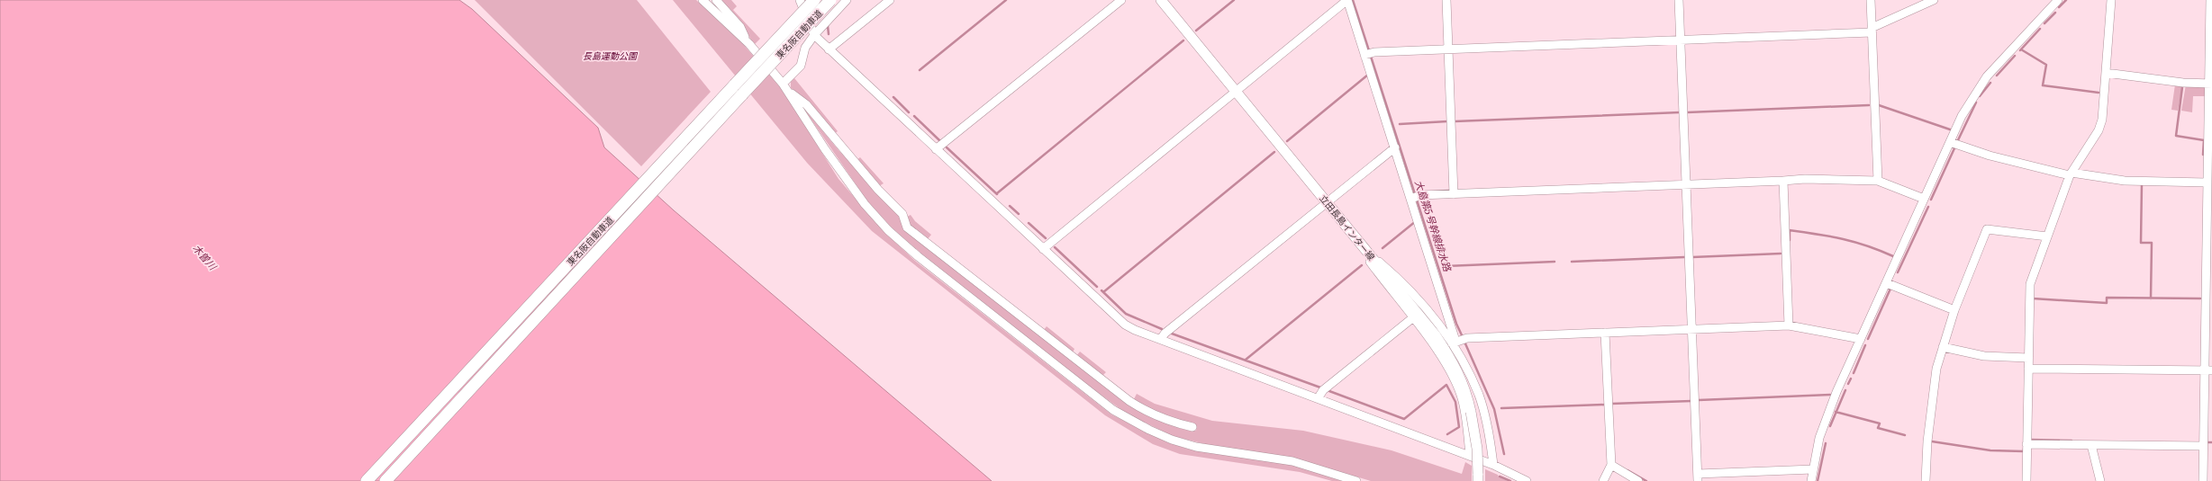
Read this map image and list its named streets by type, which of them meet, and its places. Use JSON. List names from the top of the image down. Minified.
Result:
{"streets":{"highway":["東名阪自動車道"],"main road":["立田長島インター線"]},"water":["大島第5号幹線排水路","木曽川"],"parks":["長島運動公園"]}
